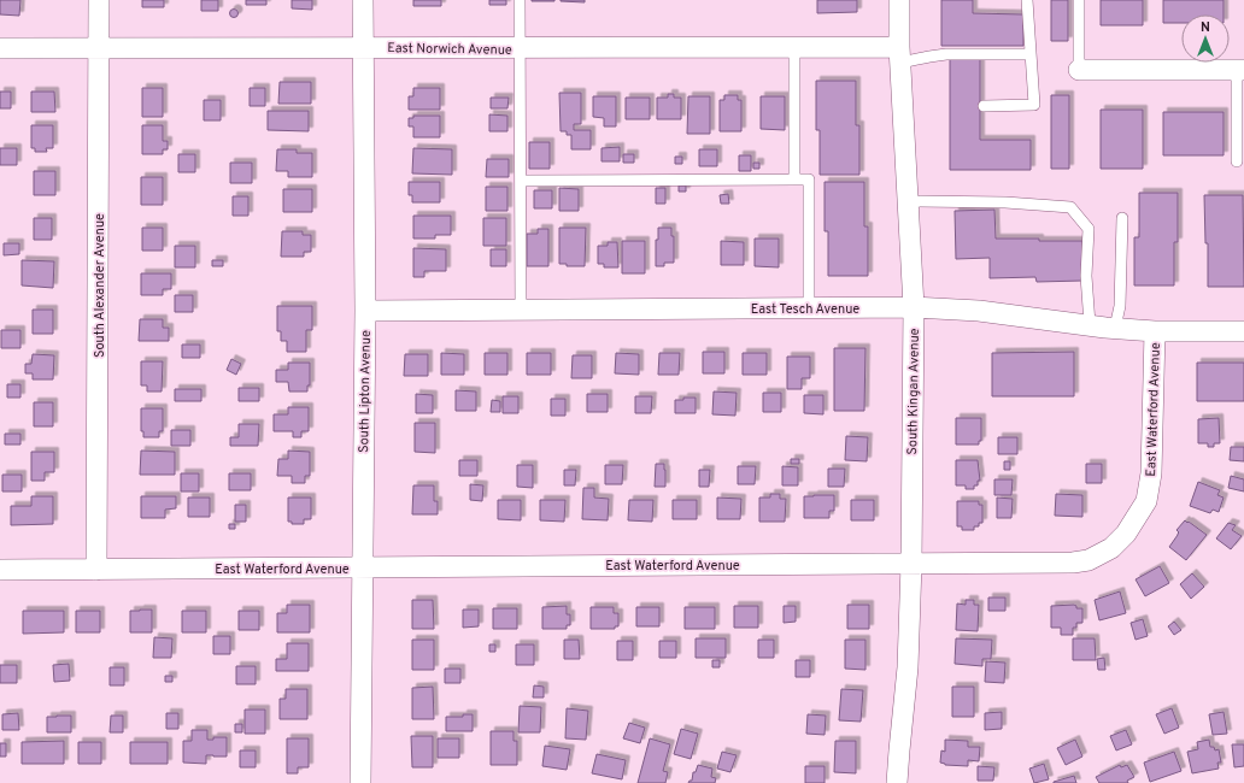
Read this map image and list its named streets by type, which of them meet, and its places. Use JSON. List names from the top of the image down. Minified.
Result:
{"streets":{"street":["East Norwich Avenue","South Alexander Avenue","East Tesch Avenue","South Lipton Avenue","South Kingan Avenue","East Waterford Avenue"]},"crossings":[["East Norwich Avenue","South Alexander Avenue"],["East Norwich Avenue","South Lipton Avenue"],["East Norwich Avenue","South Kingan Avenue"],["South Alexander Avenue","East Waterford Avenue"],["East Tesch Avenue","South Lipton Avenue"],["East Tesch Avenue","South Kingan Avenue"],["East Tesch Avenue","East Waterford Avenue"],["South Lipton Avenue","East Waterford Avenue"],["South Kingan Avenue","East Waterford Avenue"]],"north":"top"}
